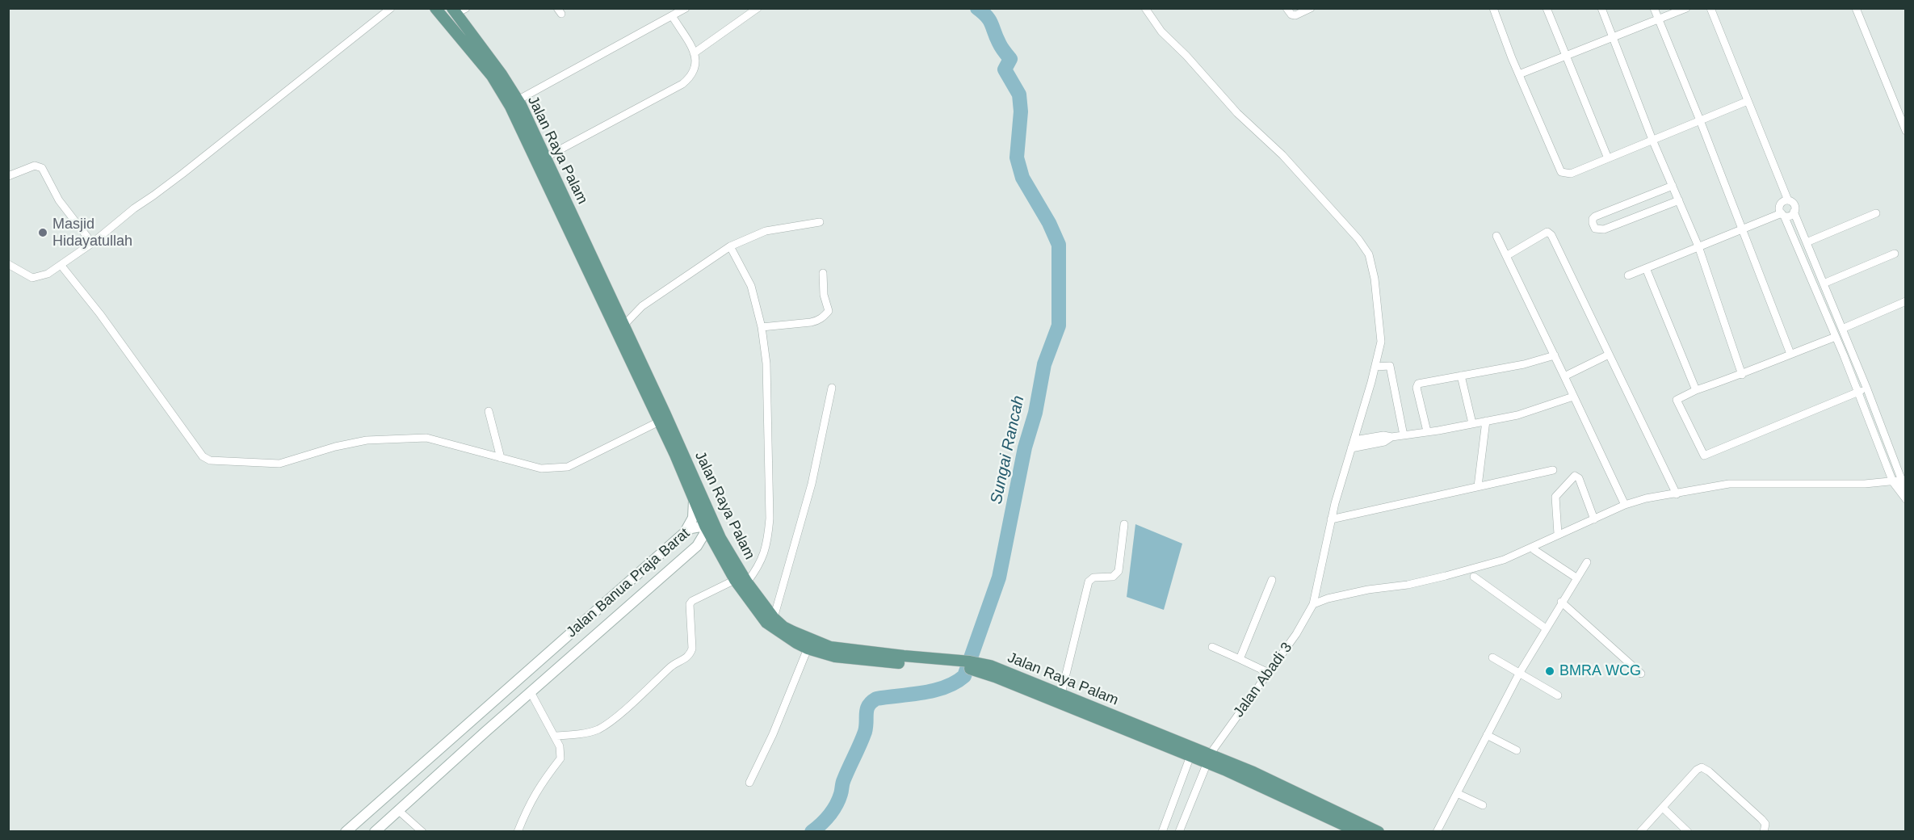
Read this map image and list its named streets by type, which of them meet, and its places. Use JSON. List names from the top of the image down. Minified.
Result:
{"streets":{"main road":["Jalan Raya Palam"],"street":["Jalan Banua Praja Barat","Jalan Abadi 3"]},"crossings":[["Jalan Raya Palam","Jalan Banua Praja Barat"],["Jalan Raya Palam","Jalan Abadi 3"]],"water":["Sungai Rancah"],"places":["Masjid Hidayatullah","BMRA WCG"]}
